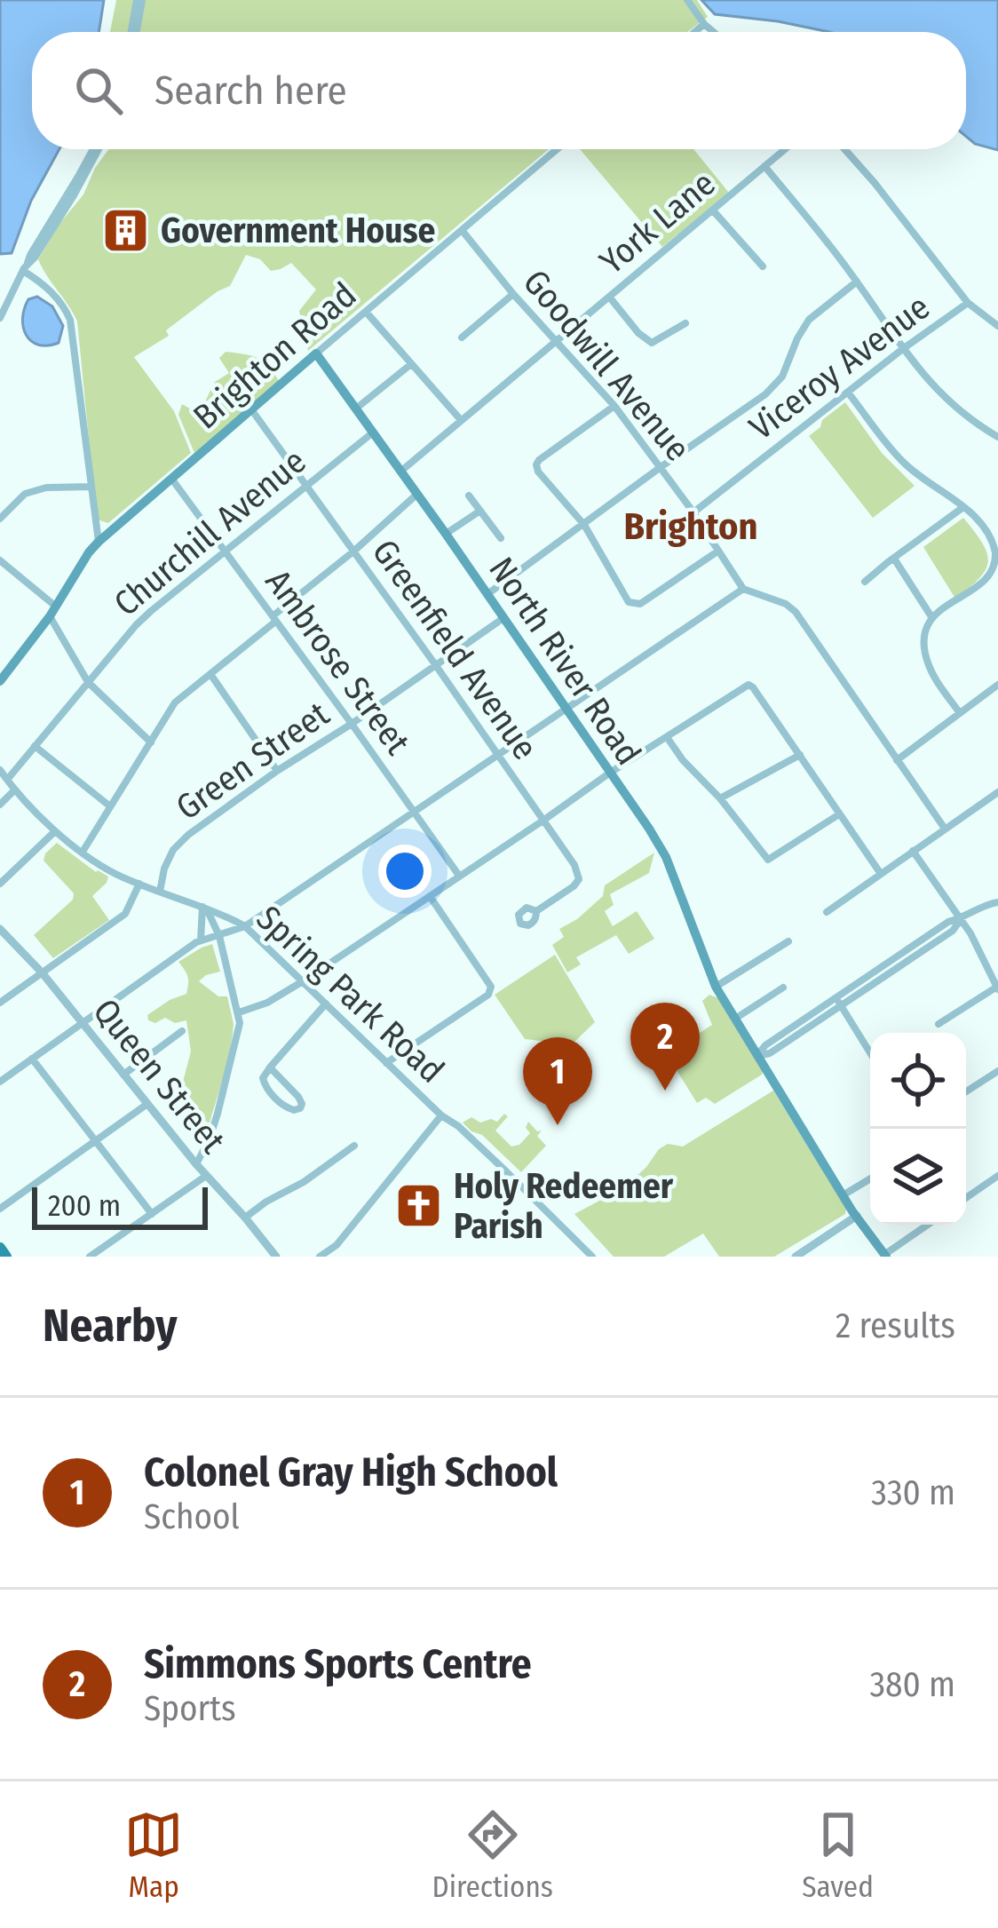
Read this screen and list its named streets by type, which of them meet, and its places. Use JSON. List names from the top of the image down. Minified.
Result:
{"streets":{"main road":["Brighton Road","North River Road"],"street":["York Lane","Goodwill Avenue","Viceroy Avenue","Churchill Avenue","Greenfield Avenue","Ambrose Street","Green Street","Spring Park Road","Queen Street"]},"crossings":[["York Lane","Goodwill Avenue"],["York Lane","North River Road"],["Brighton Road","Goodwill Avenue"],["Brighton Road","Greenfield Avenue"],["Brighton Road","North River Road"],["Brighton Road","Ambrose Street"],["Goodwill Avenue","Viceroy Avenue"],["Churchill Avenue","Greenfield Avenue"],["Churchill Avenue","North River Road"],["Churchill Avenue","Ambrose Street"],["Churchill Avenue","Spring Park Road"],["Greenfield Avenue","Green Street"],["North River Road","Green Street"],["Ambrose Street","Green Street"],["Green Street","Spring Park Road"]],"districts":["Brighton"],"places":{"building":["Government House"],"church":["Holy Redeemer Parish"]},"scale_bar":"200 m","page":{"search":"Search here","pins":["2","1"],"scale":"200 m","heading":["Nearby","2 results"],"list":[{"mark":"1","name":"Colonel Gray High School","note":"School","value":"330 m"},{"mark":"2","name":"Simmons Sports Centre","note":"Sports","value":"380 m"}],"nav":["Map","Directions","Saved"]}}
